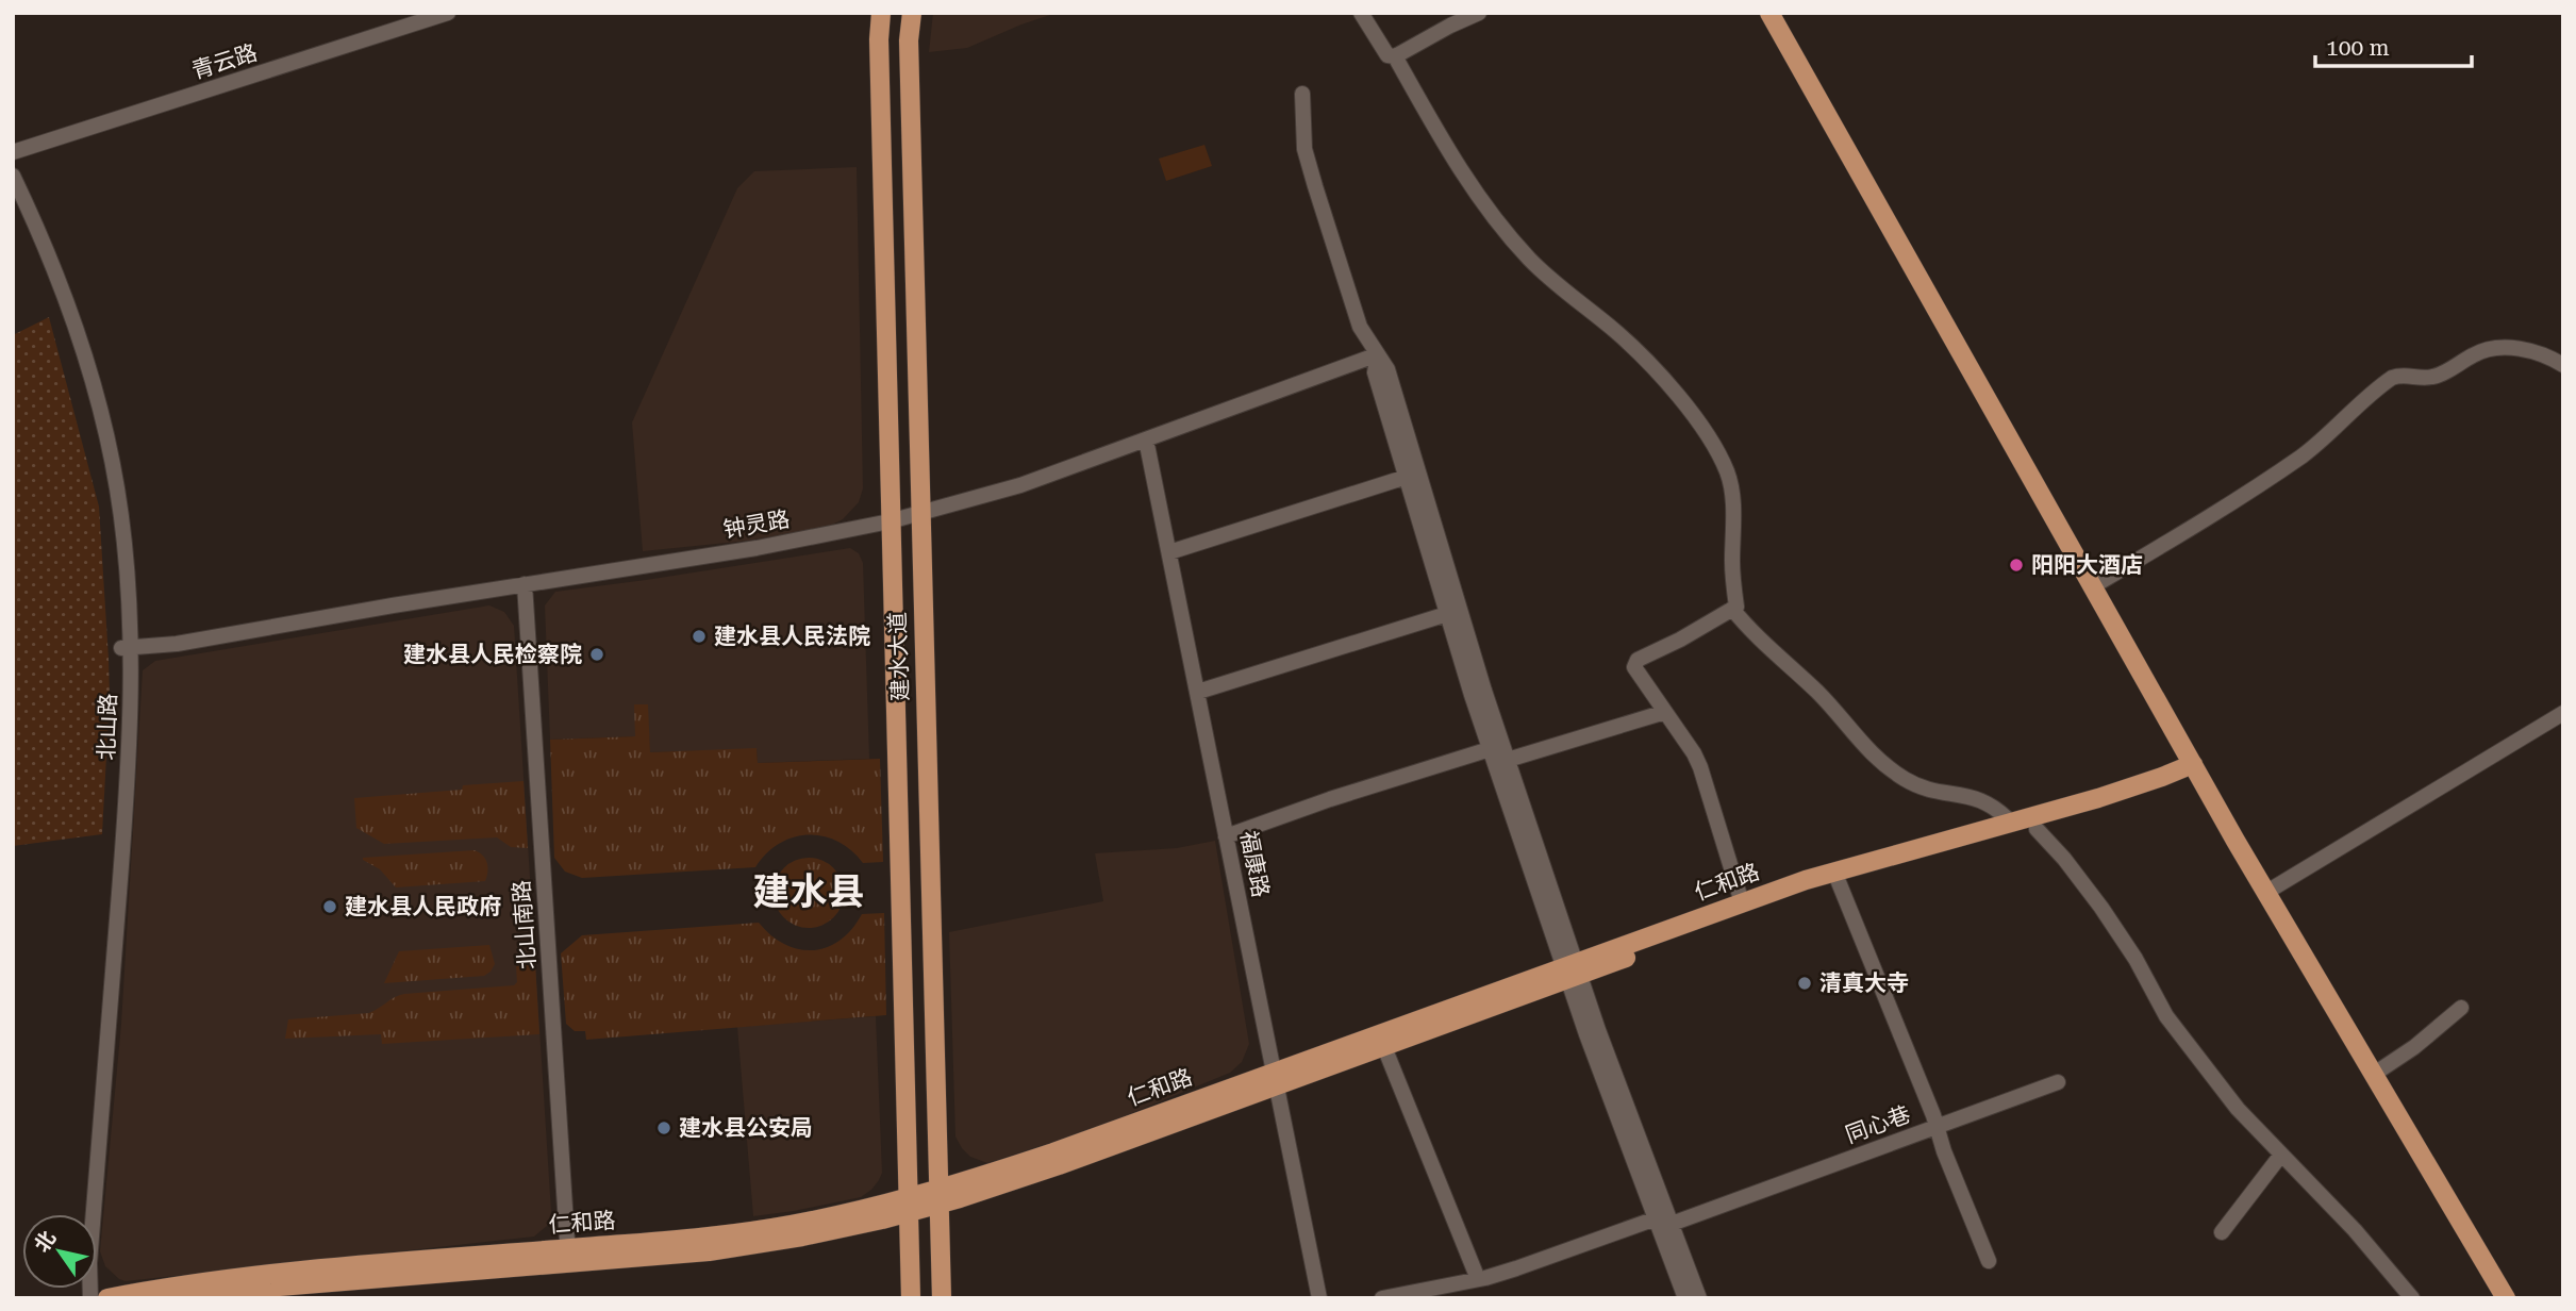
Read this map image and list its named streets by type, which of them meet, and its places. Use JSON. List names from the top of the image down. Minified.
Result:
{"streets":{"main road":["建水大道","仁和路"],"street":["青云路","钟灵路","北山路","福康路","北山南路","同心巷"]},"crossings":[["钟灵路","建水大道"],["钟灵路","北山路"],["钟灵路","福康路"],["钟灵路","北山南路"],["建水大道","仁和路"],["福康路","仁和路"],["仁和路","北山南路"],["仁和路","同心巷"]],"districts":["建水县"],"places":["阳阳大酒店","建水县人民法院","建水县人民检察院","建水县人民政府","清真大寺","建水县公安局"],"scale_bar":"100 m","north":"top left"}
